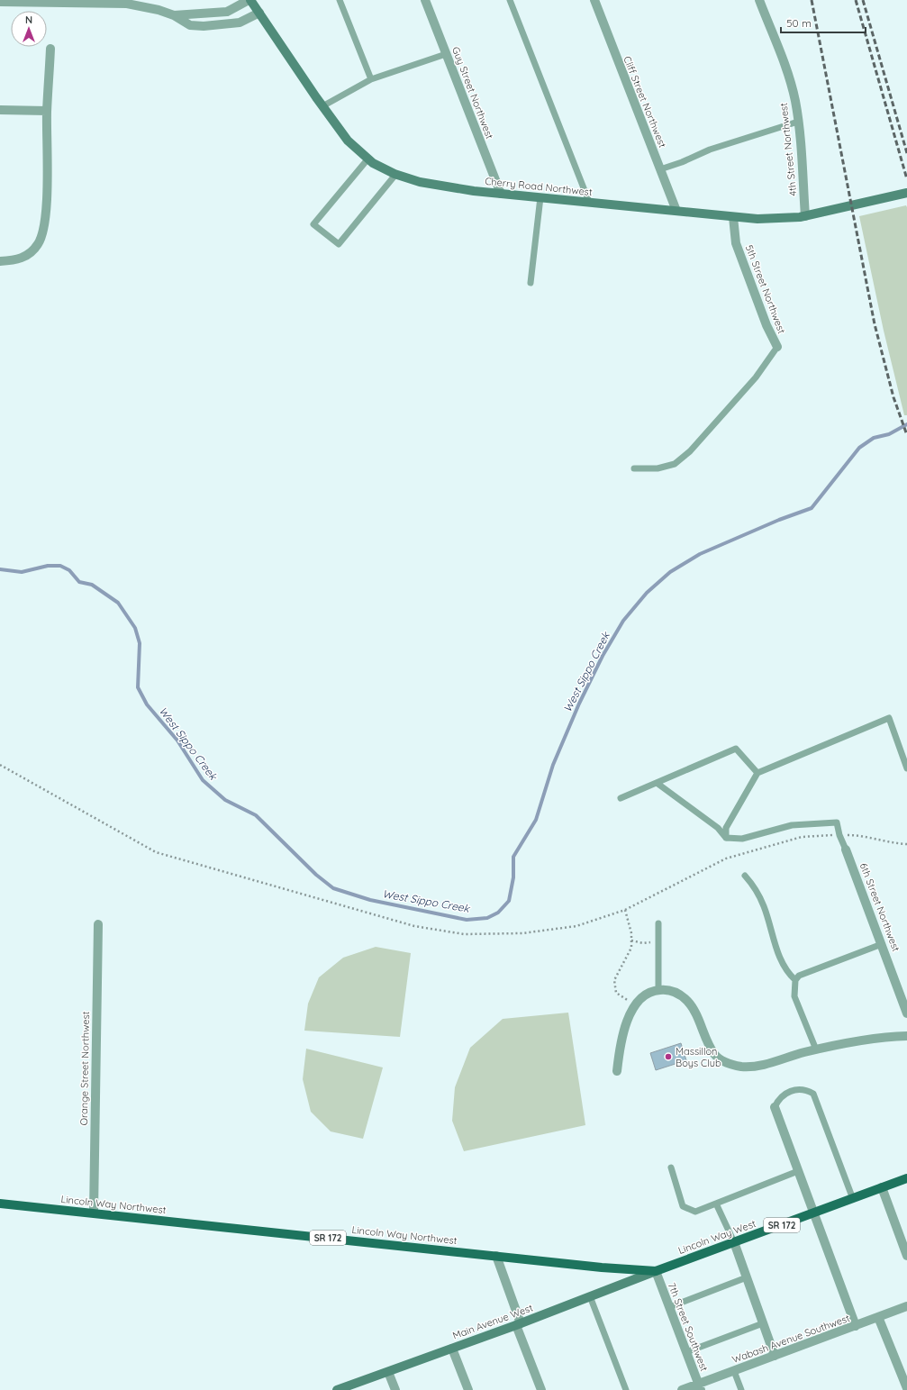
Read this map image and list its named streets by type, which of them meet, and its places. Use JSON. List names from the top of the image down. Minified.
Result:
{"streets":{"main road":["Lincoln Way Northwest","SR 172","Lincoln Way West"],"street":["Guy Street Northwest","Cliff Street Northwest","4th Street Northwest","Cherry Road Northwest","5th Street Northwest","6th Street Northwest","Orange Street Northwest","Main Avenue West","7th Street Southwest","Wabash Avenue Southwest"]},"crossings":[["Guy Street Northwest","Cherry Road Northwest"],["Cliff Street Northwest","Cherry Road Northwest"],["4th Street Northwest","Cherry Road Northwest"],["Cherry Road Northwest","5th Street Northwest"],["Orange Street Northwest","Lincoln Way Northwest"],["Lincoln Way Northwest","Lincoln Way West"],["Lincoln Way Northwest","Main Avenue West"],["Lincoln Way Northwest","7th Street Southwest"],["Lincoln Way West","Main Avenue West"],["Lincoln Way West","7th Street Southwest"],["Main Avenue West","7th Street Southwest"],["7th Street Southwest","Wabash Avenue Southwest"]],"water":["West Sippo Creek"],"places":["Massillon Boys Club"],"scale_bar":"50 m","north":"top"}
